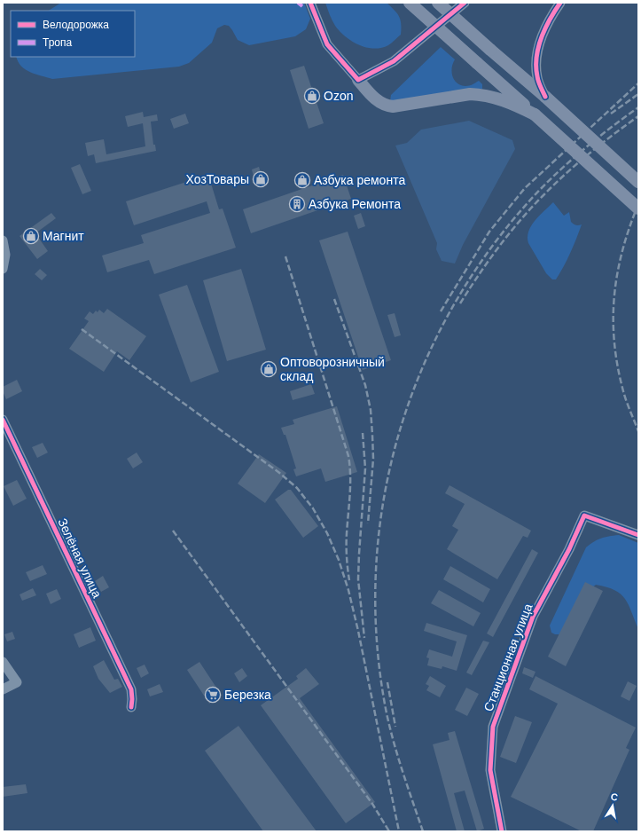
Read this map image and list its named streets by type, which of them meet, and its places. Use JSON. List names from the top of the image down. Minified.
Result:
{"streets":{"street":["Зелёная улица","Станционная улица"]},"places":{"shop":["Ozon","ХозТовары","Азбука ремонта","Магнит","Оптоворозничный склад"],"building":["Азбука Ремонта"],"supermarket":["Березка"]},"legend":["Велодорожка","Тропа"],"north":"top"}
